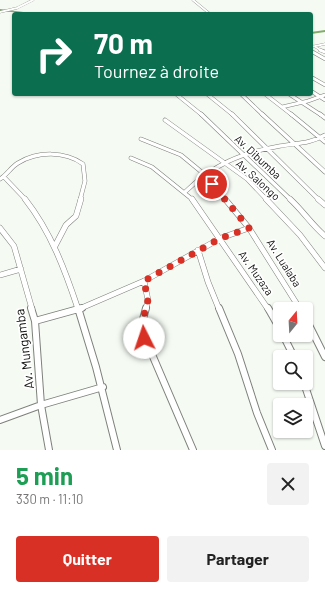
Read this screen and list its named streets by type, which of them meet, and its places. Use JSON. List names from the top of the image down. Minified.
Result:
{"streets":{"street":["Av. Dibumba","Av. Salongo","Av. Lualaba","Av. Muzaza","Av. Mungamba"]},"north":"top","page":{"turn":["70 m","Tournez à droite"],"heading":["5 min","330 m · 11:10"],"buttons":["Quitter","Partager"]}}
